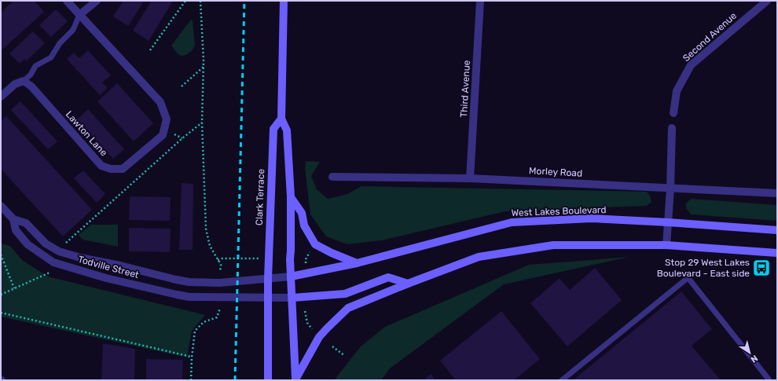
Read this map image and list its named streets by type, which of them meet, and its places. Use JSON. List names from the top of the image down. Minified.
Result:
{"streets":{"main road":["Clark Terrace","West Lakes Boulevard"],"street":["Second Avenue","Third Avenue","Lawton Lane","Morley Road","Todville Street"]},"crossings":[["Third Avenue","Morley Road"],["Clark Terrace","West Lakes Boulevard"],["West Lakes Boulevard","Todville Street"]],"places":{"bus stop":["Stop 29 West Lakes Boulevard - East side"]},"north":"bottom right"}
